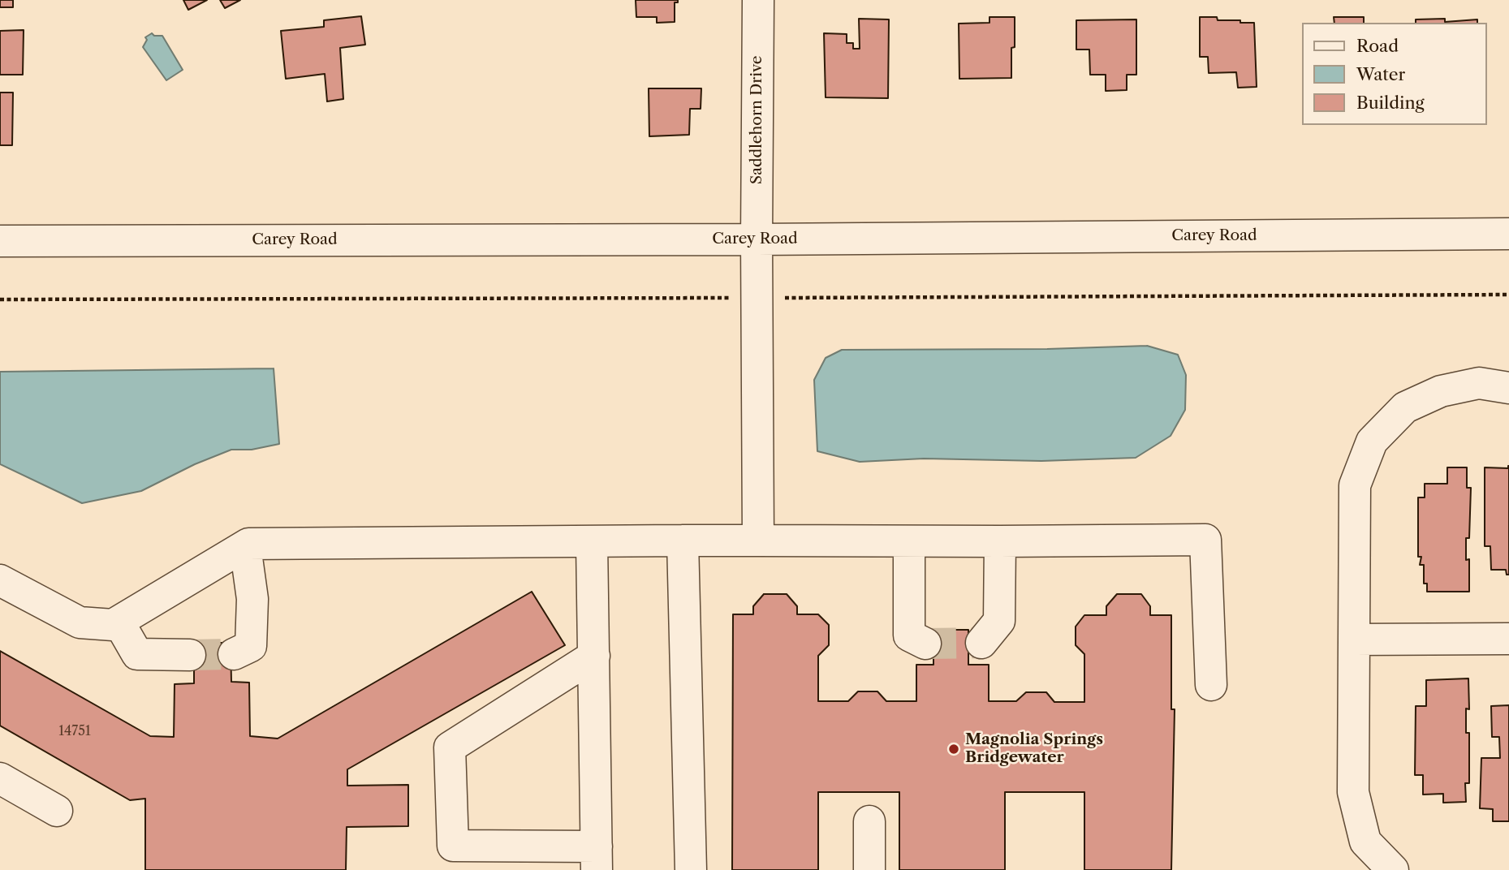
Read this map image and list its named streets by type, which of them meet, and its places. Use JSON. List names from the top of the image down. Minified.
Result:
{"streets":{"street":["Saddlehorn Drive","Carey Road"]},"crossings":[["Saddlehorn Drive","Carey Road"]],"places":["Magnolia Springs Bridgewater"],"house_numbers":["14751"],"legend":["Road","Water","Building"]}
